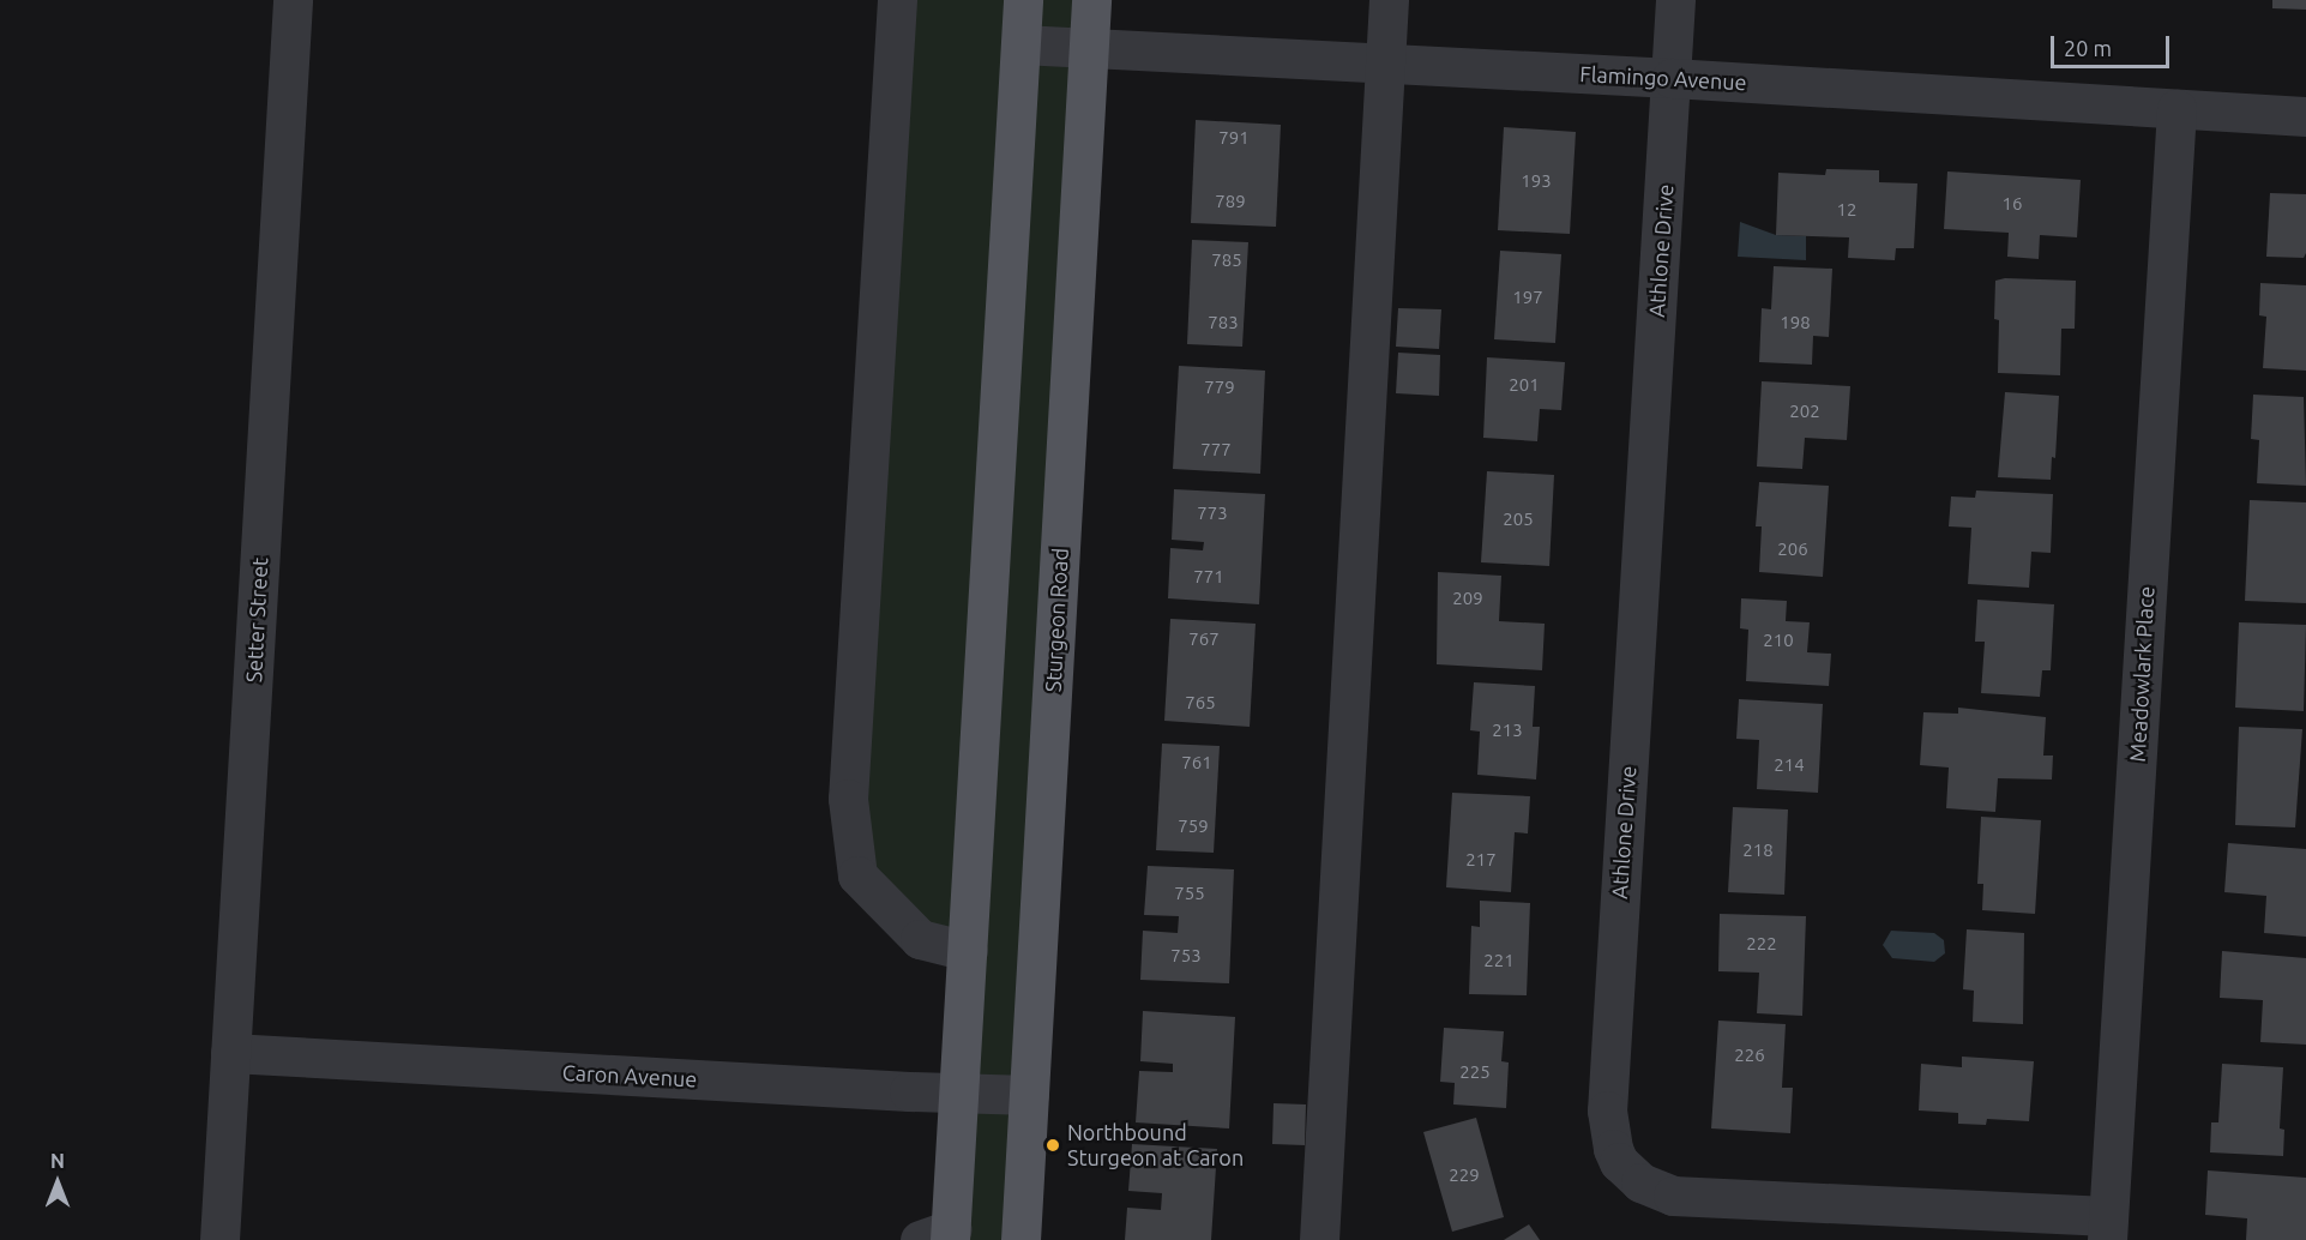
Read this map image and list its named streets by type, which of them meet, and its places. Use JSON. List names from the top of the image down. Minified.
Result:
{"streets":{"main road":["Sturgeon Road"],"street":["Flamingo Avenue","Athlone Drive","Setter Street","Meadowlark Place","Caron Avenue"]},"crossings":[["Flamingo Avenue","Athlone Drive"],["Flamingo Avenue","Sturgeon Road"],["Flamingo Avenue","Meadowlark Place"],["Athlone Drive","Meadowlark Place"],["Setter Street","Caron Avenue"],["Sturgeon Road","Caron Avenue"]],"places":["Northbound Sturgeon at Caron"],"house_numbers":["791","193","789","16","12","785","197","783","198","201","779","202","777","773","205","206","771","209","767","210","765","213","761","214","759","218","217","755","222","753","221","226","225","229"],"scale_bar":"20 m","north":"top"}
